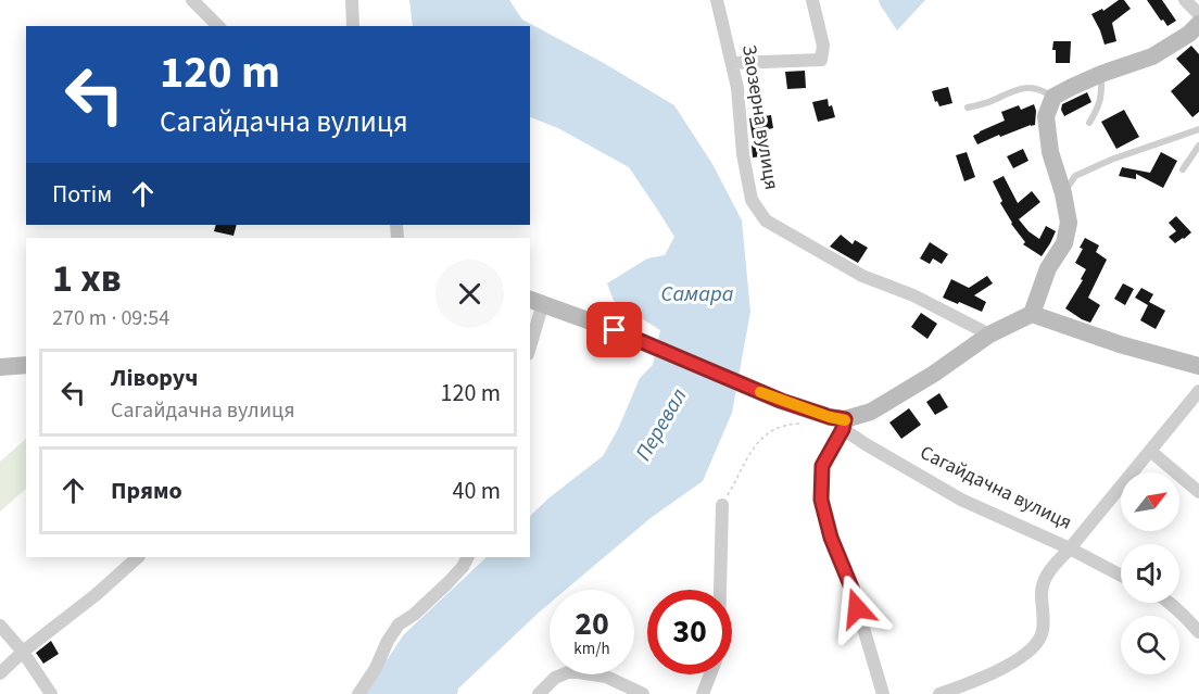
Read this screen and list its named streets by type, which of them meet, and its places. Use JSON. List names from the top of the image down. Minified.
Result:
{"streets":{"street":["Заозерна вулиця","Сагайдачна вулиця"]},"water":["Самара","Перевал"],"north":"top right","page":{"turn":["120 m","Сагайдачна вулиця"],"then":"Потім","heading":["1 хв","270 m · 09:54"],"list":[{"name":"Ліворуч","note":"Сагайдачна вулиця","value":"120 m"},{"name":"Прямо","value":"40 m"}],"speed":"20 km/h","limit":"30"}}
